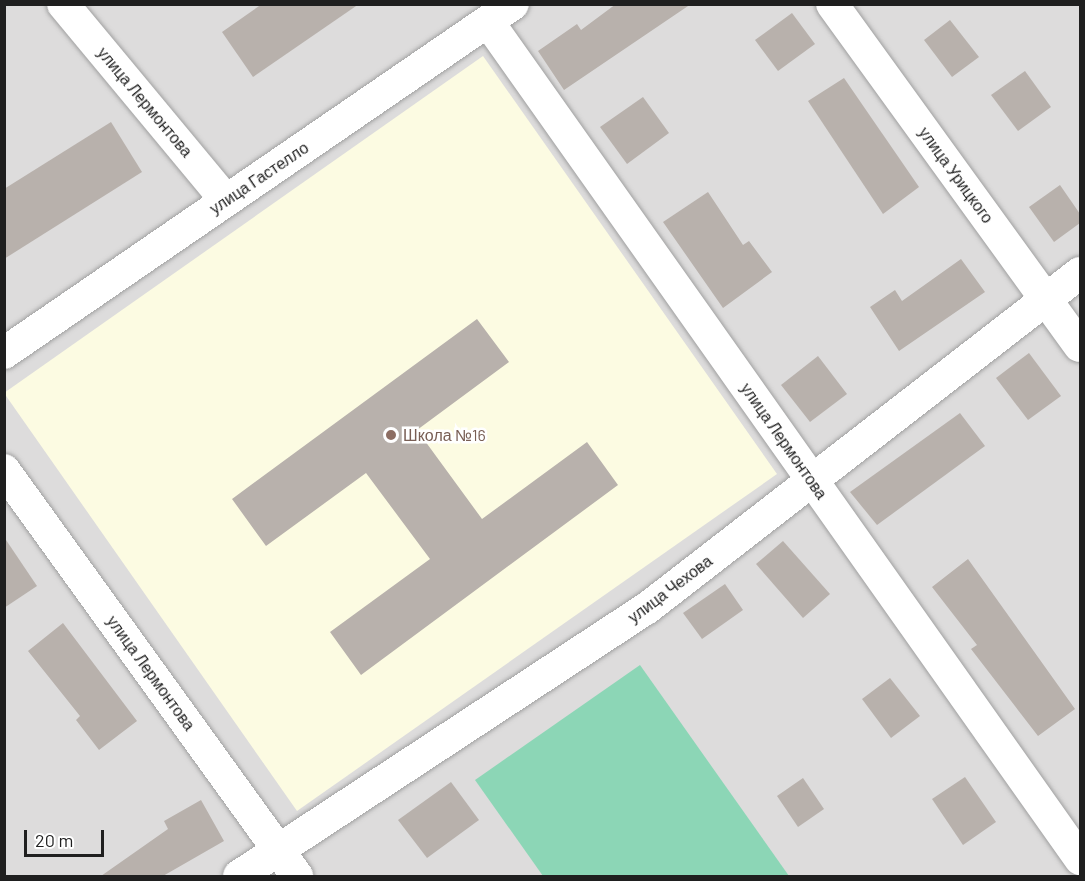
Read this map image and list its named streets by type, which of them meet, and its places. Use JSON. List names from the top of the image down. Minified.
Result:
{"streets":{"street":["улица Лермонтова","улица Урицкого","улица Гастелло","улица Чехова"]},"crossings":[["улица Лермонтова","улица Гастелло"],["улица Лермонтова","улица Чехова"],["улица Урицкого","улица Чехова"]],"places":["Школа №16"],"scale_bar":"20 m"}
